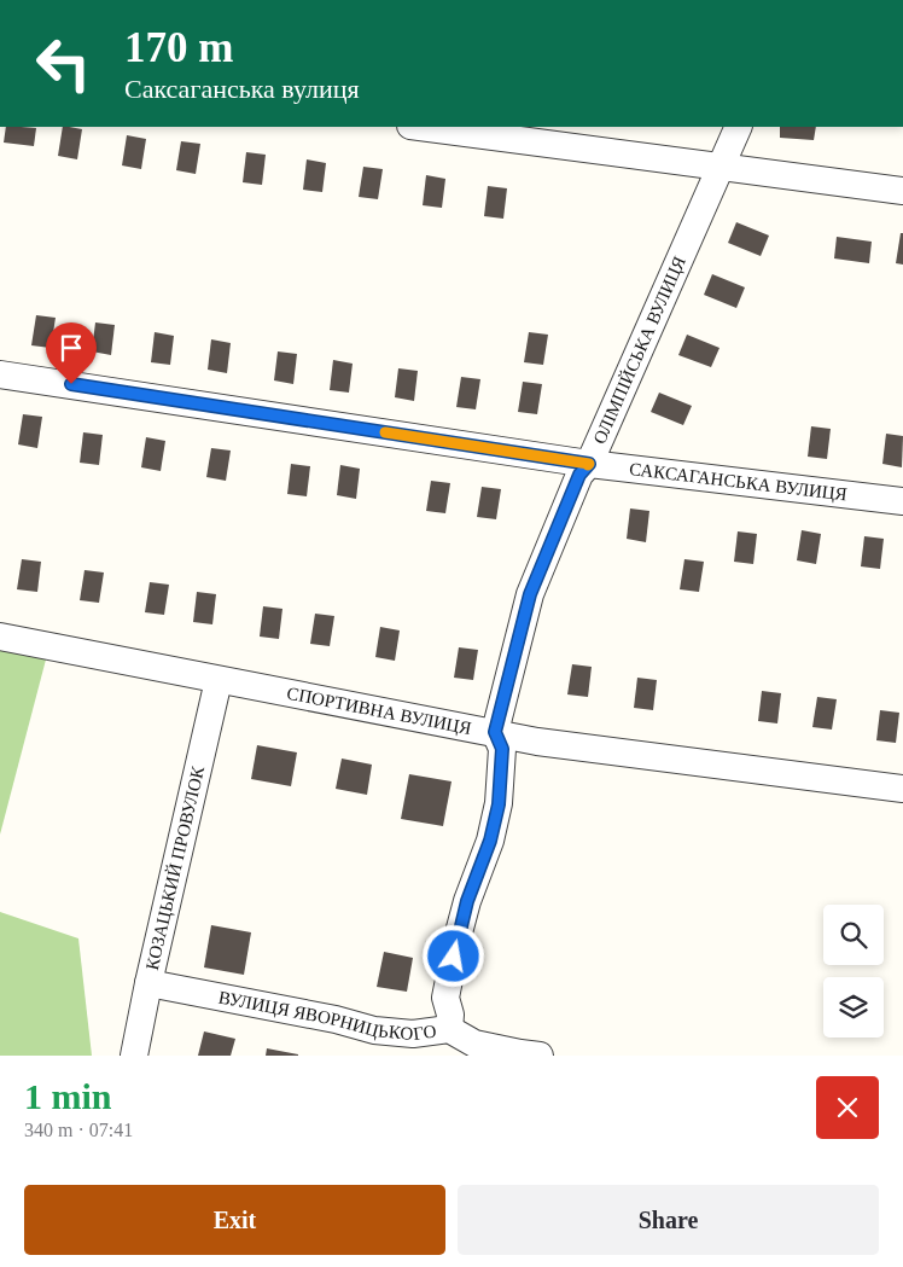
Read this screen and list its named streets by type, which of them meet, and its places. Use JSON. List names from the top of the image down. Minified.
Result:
{"streets":{"street":["ОЛІМПІЙСЬКА ВУЛИЦЯ","САКСАГАНСЬКА ВУЛИЦЯ","СПОРТИВНА ВУЛИЦЯ","КОЗАЦЬКИЙ ПРОВУЛОК","ВУЛИЦЯ ЯВОРНИЦЬКОГО"]},"crossings":[["ОЛІМПІЙСЬКА ВУЛИЦЯ","САКСАГАНСЬКА ВУЛИЦЯ"],["ОЛІМПІЙСЬКА ВУЛИЦЯ","СПОРТИВНА ВУЛИЦЯ"],["ОЛІМПІЙСЬКА ВУЛИЦЯ","ВУЛИЦЯ ЯВОРНИЦЬКОГО"],["СПОРТИВНА ВУЛИЦЯ","КОЗАЦЬКИЙ ПРОВУЛОК"],["КОЗАЦЬКИЙ ПРОВУЛОК","ВУЛИЦЯ ЯВОРНИЦЬКОГО"]],"page":{"turn":["170 m","Саксаганська вулиця"],"heading":["1 min","340 m · 07:41"],"buttons":["Exit","Share"]}}
